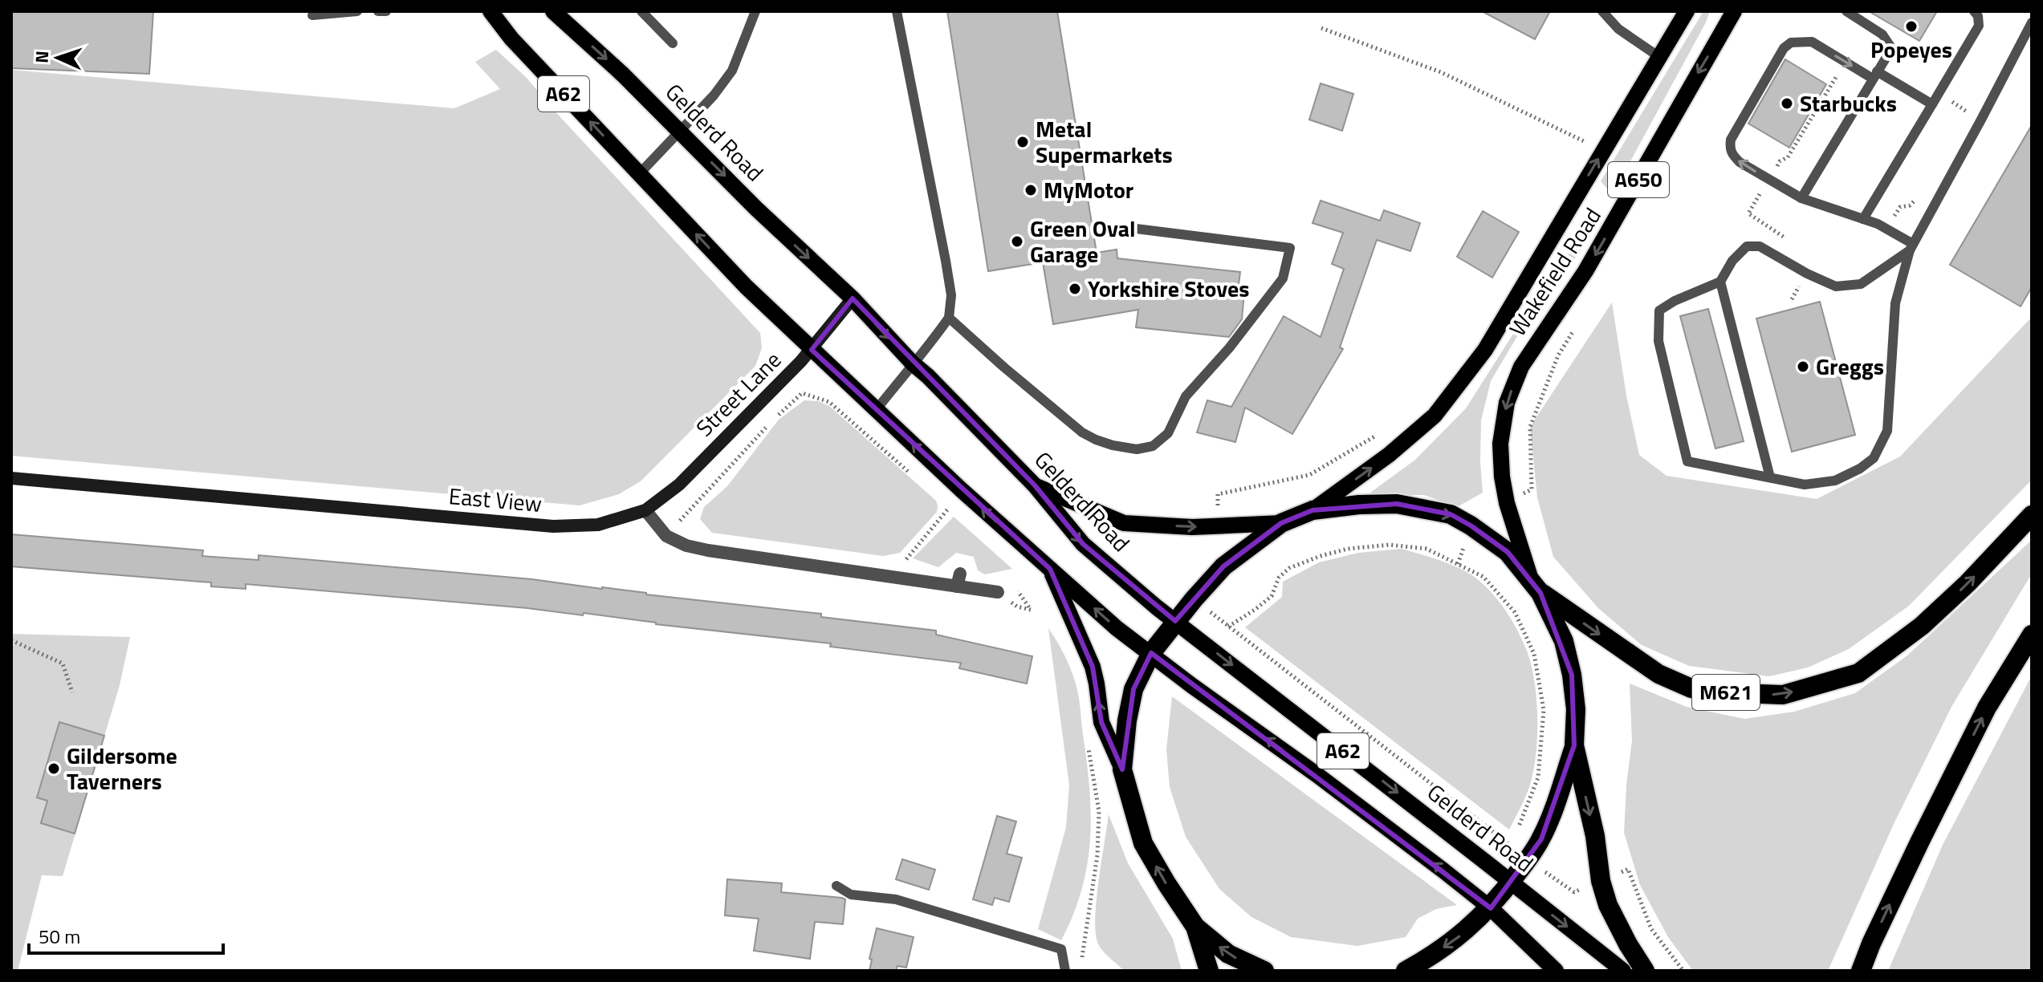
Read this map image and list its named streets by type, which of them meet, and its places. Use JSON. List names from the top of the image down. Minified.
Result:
{"streets":{"highway":["M621"],"main road":["A62","Gelderd Road","A650","Wakefield Road"],"street":["Street Lane","East View"]},"crossings":[["A62","Street Lane"],["Gelderd Road","Street Lane"],["Wakefield Road","M621"],["Street Lane","East View"]],"places":["Popeyes","Starbucks","Metal Supermarkets","MyMotor","Green Oval Garage","Yorkshire Stoves","Greggs","Gildersome Taverners"],"scale_bar":"50 m","north":"left"}
